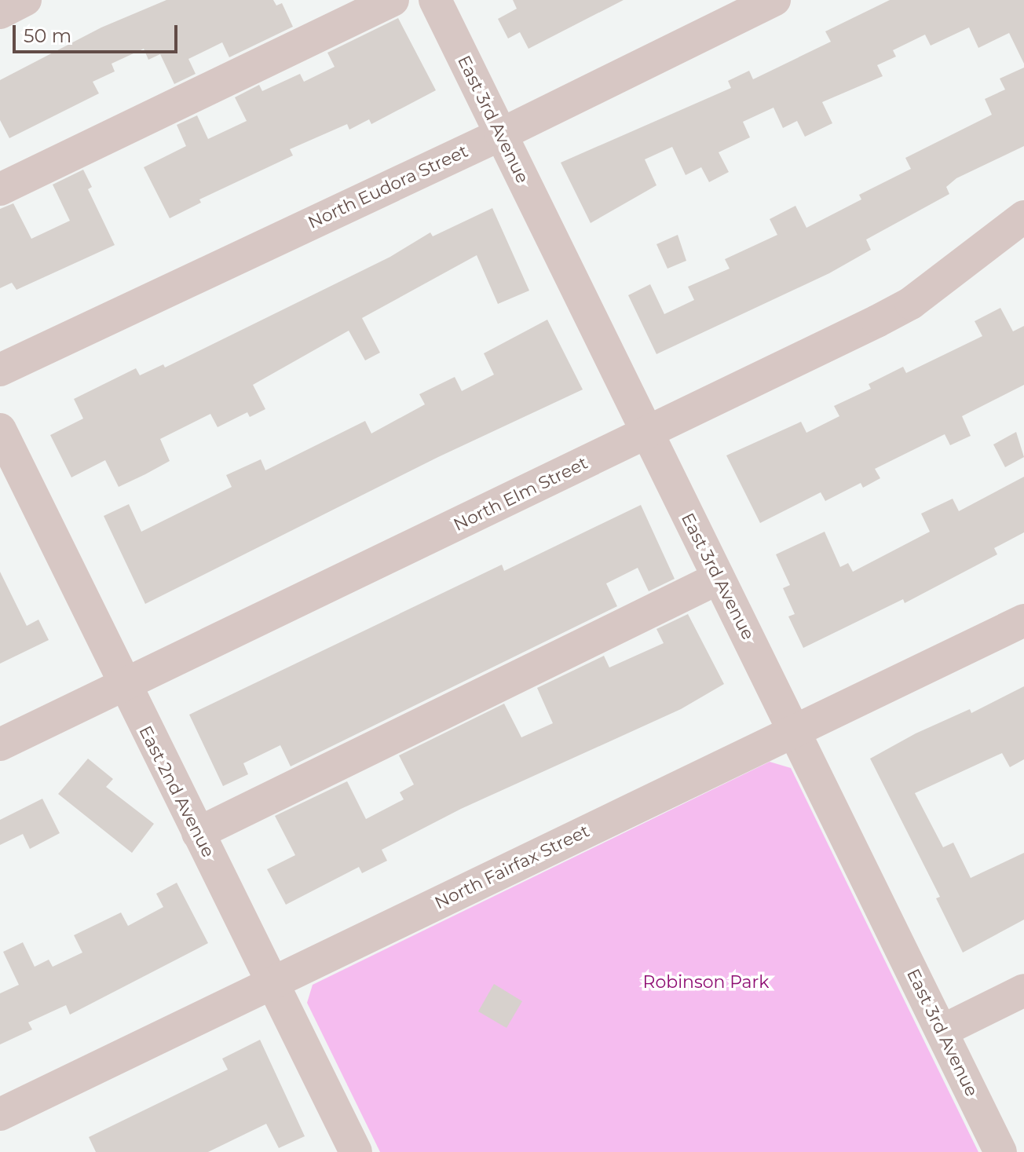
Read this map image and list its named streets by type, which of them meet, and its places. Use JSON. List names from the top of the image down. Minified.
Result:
{"streets":{"street":["East 3rd Avenue","North Eudora Street","North Elm Street","East 2nd Avenue","North Fairfax Street"]},"crossings":[["East 3rd Avenue","North Eudora Street"],["East 3rd Avenue","North Elm Street"],["East 3rd Avenue","North Fairfax Street"],["North Elm Street","East 2nd Avenue"],["East 2nd Avenue","North Fairfax Street"]],"parks":["Robinson Park"],"scale_bar":"50 m"}
